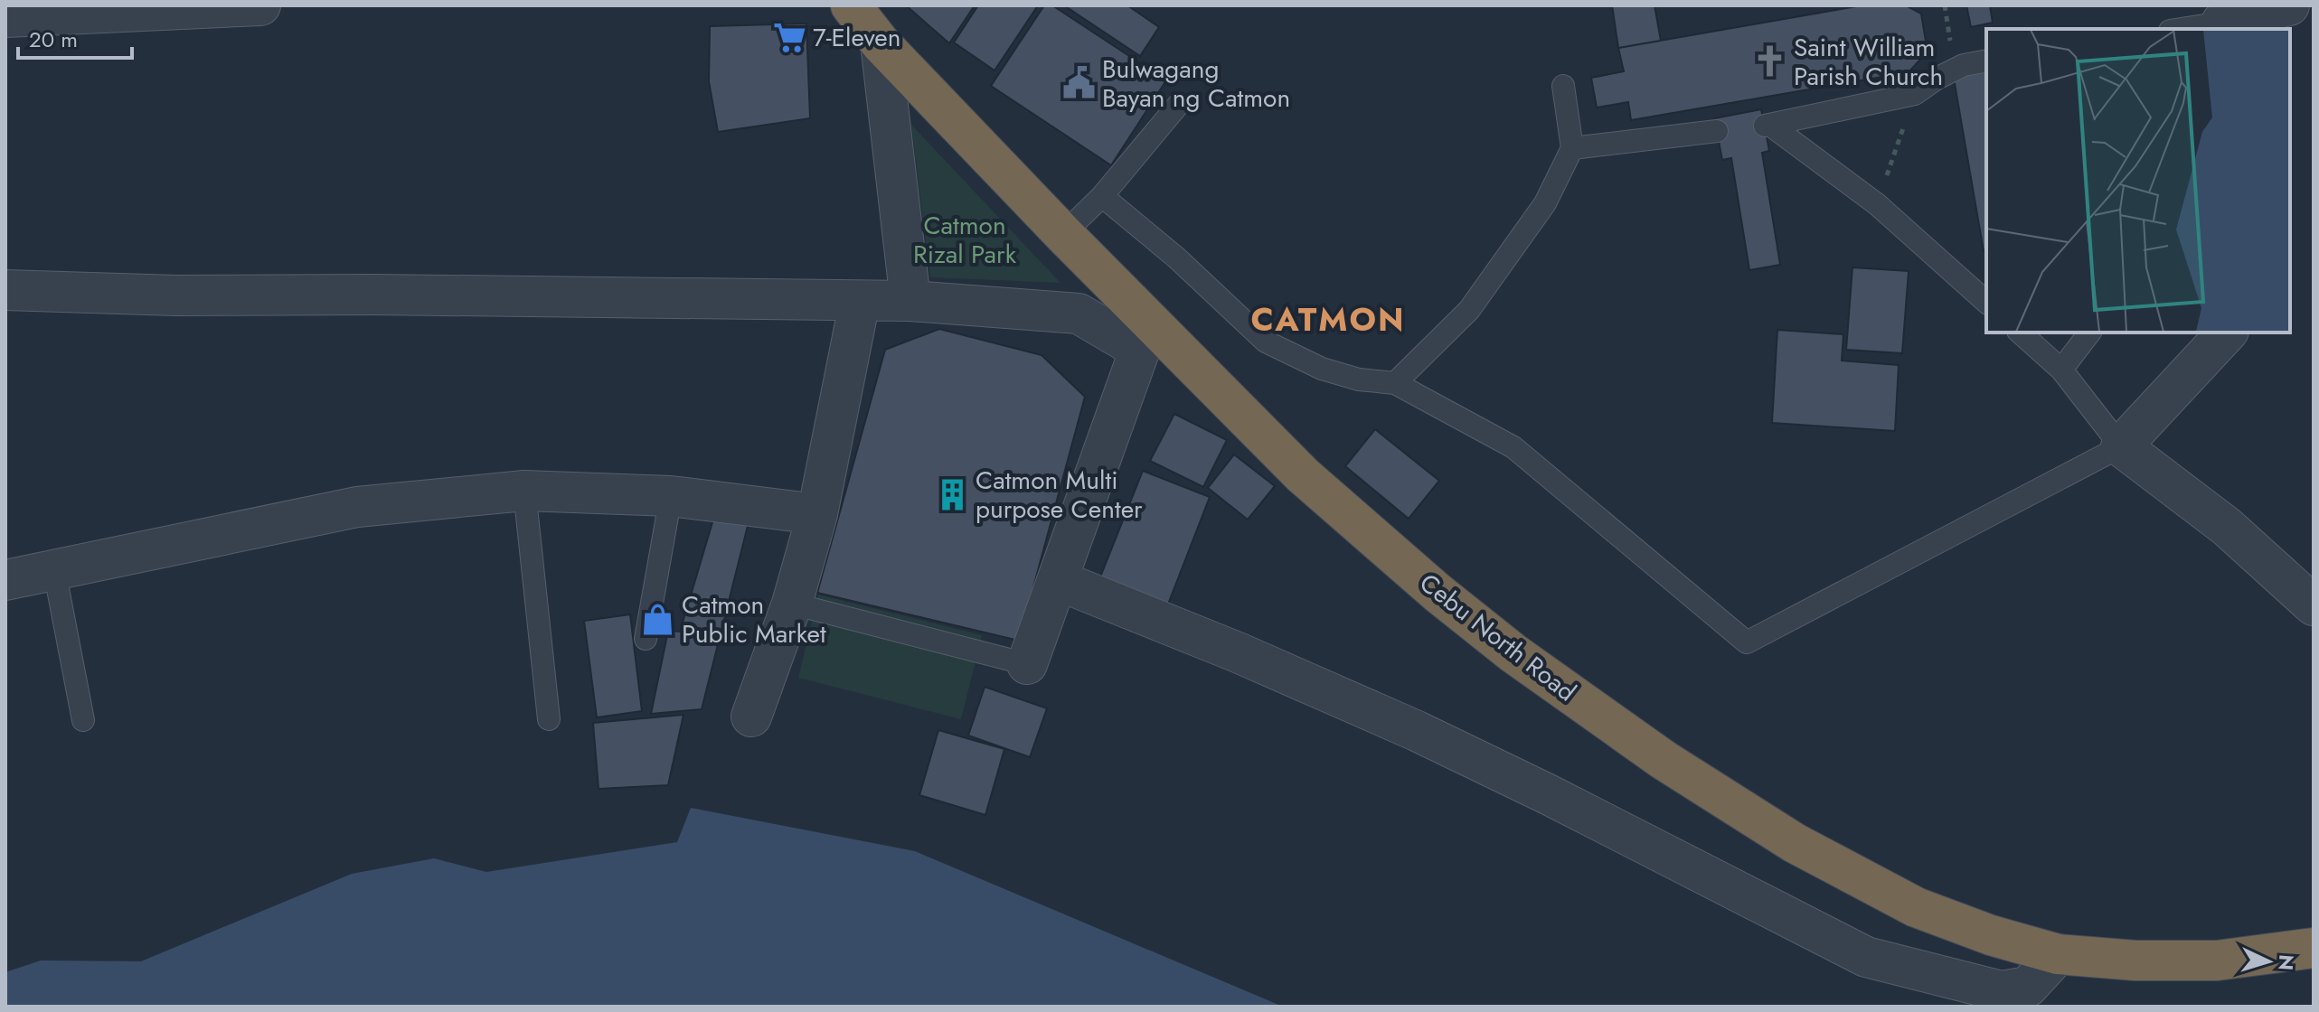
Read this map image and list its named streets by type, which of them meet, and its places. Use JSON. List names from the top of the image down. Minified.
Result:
{"streets":{"highway":["Cebu North Road"]},"districts":["CATMON"],"parks":["Catmon Rizal Park"],"places":{"supermarket":["7-Eleven"],"church":["Saint William Parish Church"],"public building":["Bulwagang Bayan ng Catmon"],"building":["Catmon Multi purpose Center"],"shop":["Catmon Public Market"]},"scale_bar":"20 m","north":"right"}
